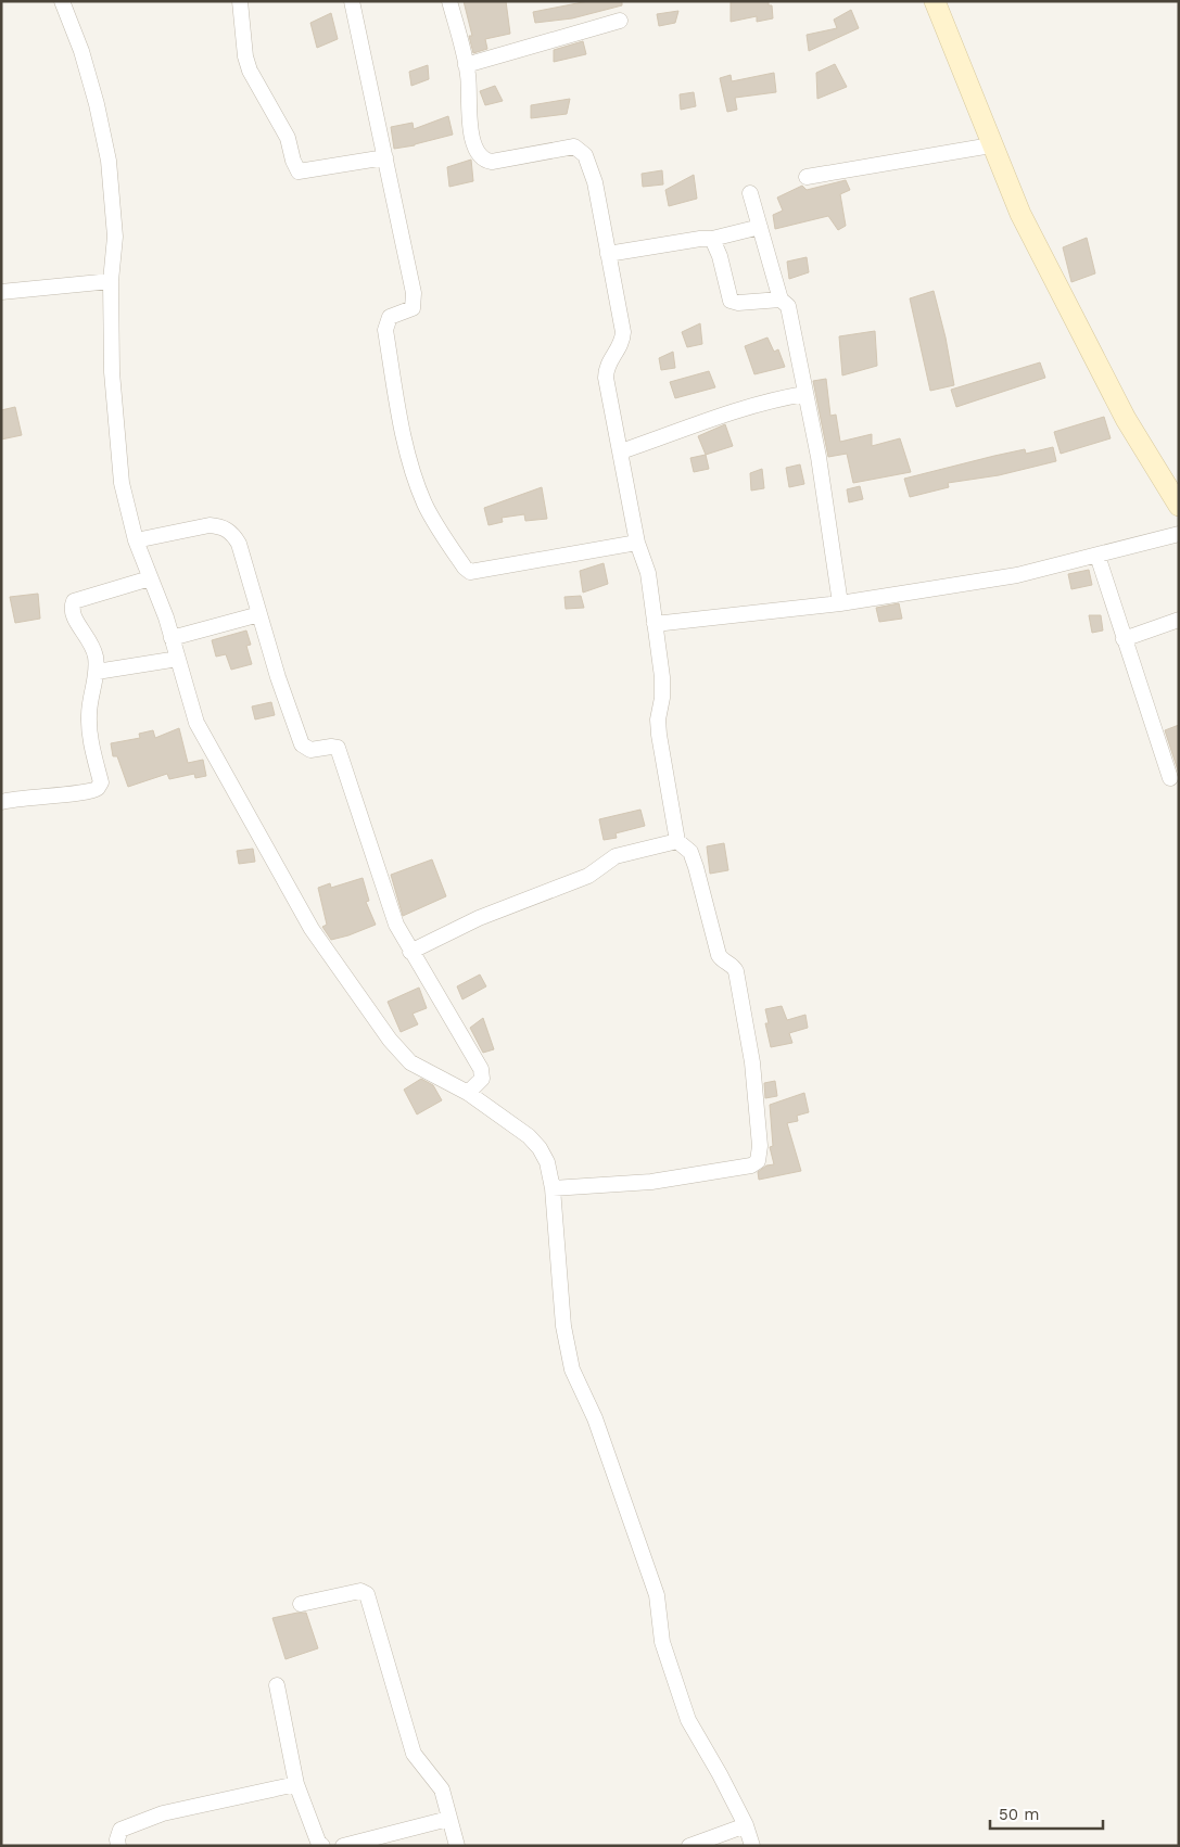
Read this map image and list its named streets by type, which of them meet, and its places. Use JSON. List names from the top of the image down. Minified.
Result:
{"scale_bar":"50 m"}
